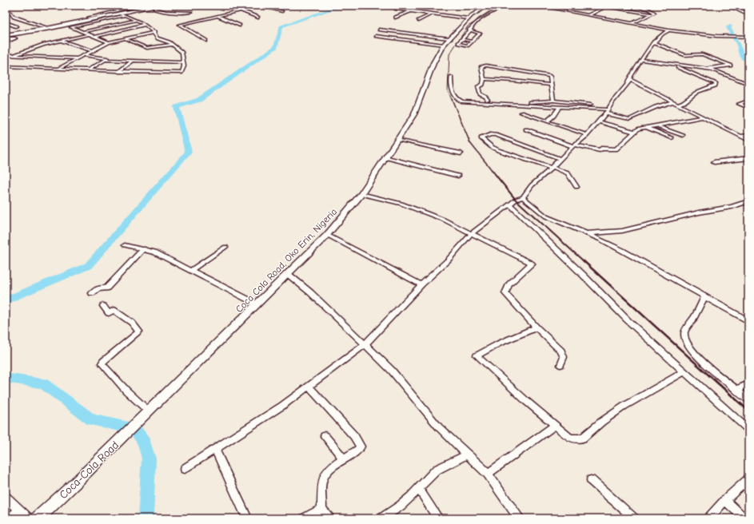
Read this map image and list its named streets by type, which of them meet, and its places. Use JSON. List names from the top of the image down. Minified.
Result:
{"streets":{"street":["Coca Cola Road, Oko Erin, Nigeria","Coca-Cola Road"]},"crossings":[["Coca Cola Road, Oko Erin, Nigeria","Coca-Cola Road"]]}
